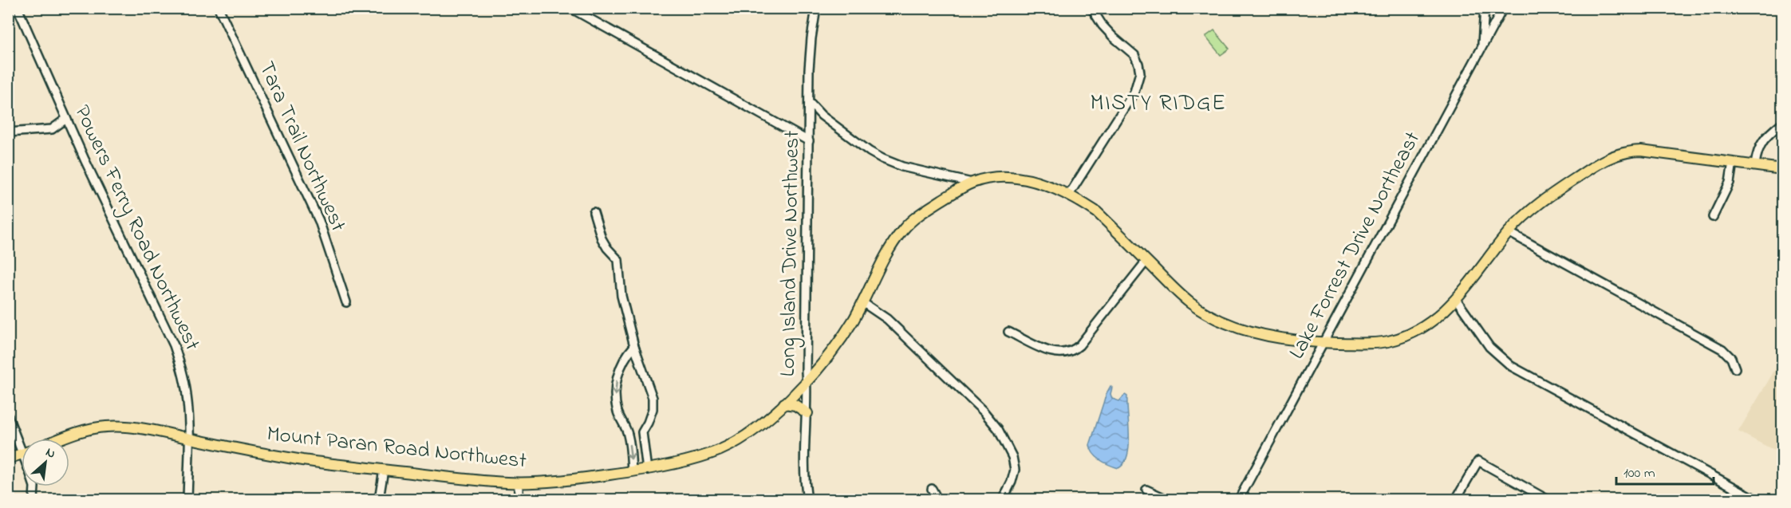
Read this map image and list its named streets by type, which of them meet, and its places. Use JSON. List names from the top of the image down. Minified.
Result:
{"streets":{"main road":["Mount Paran Road Northwest"],"street":["Tara Trail Northwest","Powers Ferry Road Northwest","Lake Forrest Drive Northeast","Long Island Drive Northwest"]},"crossings":[["Powers Ferry Road Northwest","Mount Paran Road Northwest"],["Lake Forrest Drive Northeast","Mount Paran Road Northwest"],["Long Island Drive Northwest","Mount Paran Road Northwest"]],"districts":["MISTY RIDGE"],"scale_bar":"100 m","north":"top right"}
